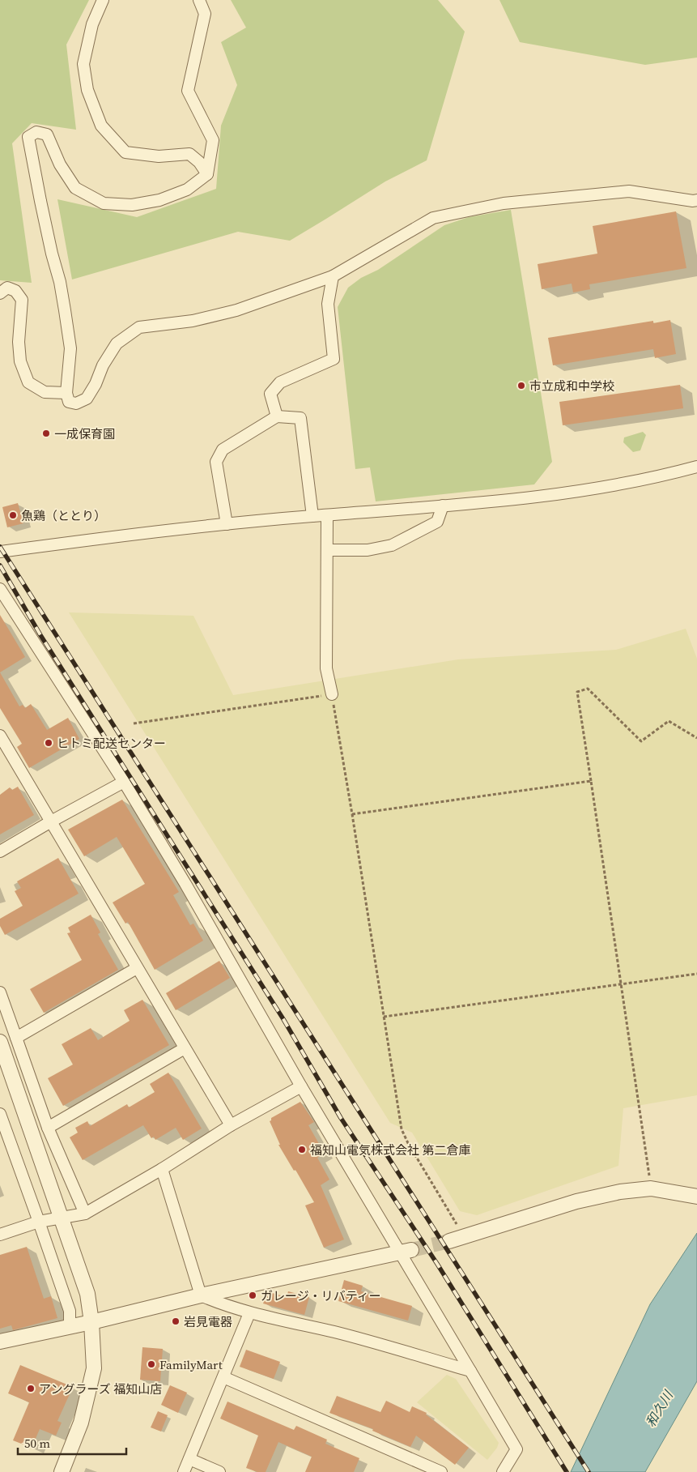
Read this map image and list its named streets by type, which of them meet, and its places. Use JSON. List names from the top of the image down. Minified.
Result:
{"water":["和久川"],"places":["市立成和中学校","一成保育園","魚鶏（ととり）","ヒトミ配送センター","福知山電気株式会社 第二倉庫","ガレージ・リバティー","岩見電器","FamilyMart","アングラーズ 福知山店"],"scale_bar":"50 m"}
